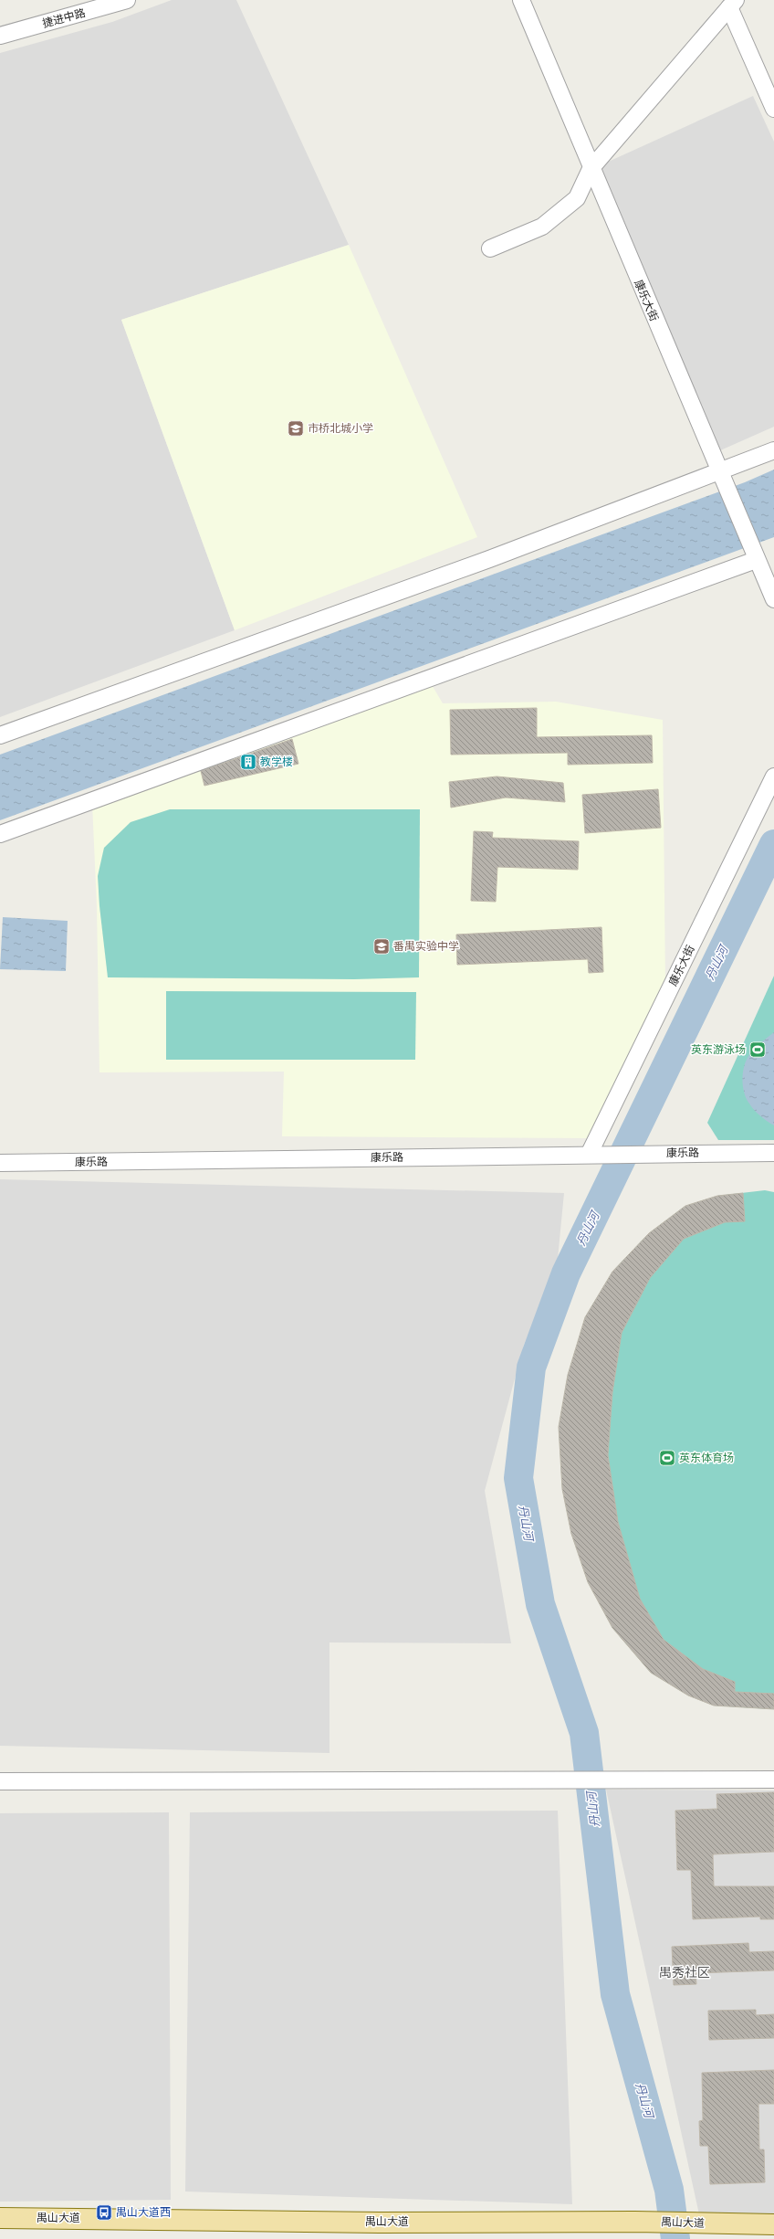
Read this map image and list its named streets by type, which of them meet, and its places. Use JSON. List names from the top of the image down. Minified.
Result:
{"streets":{"main road":["禺山大道"],"street":["捷进中路","康乐大街","康乐路"]},"crossings":[["康乐大街","康乐路"]],"districts":["禺秀社区"],"water":["丹山河"],"places":{"school or university":["市桥北城小学","番禺实验中学"],"building":["教学楼"],"sports":["英东游泳场","英东体育场"],"bus stop":["禺山大道西"]}}
